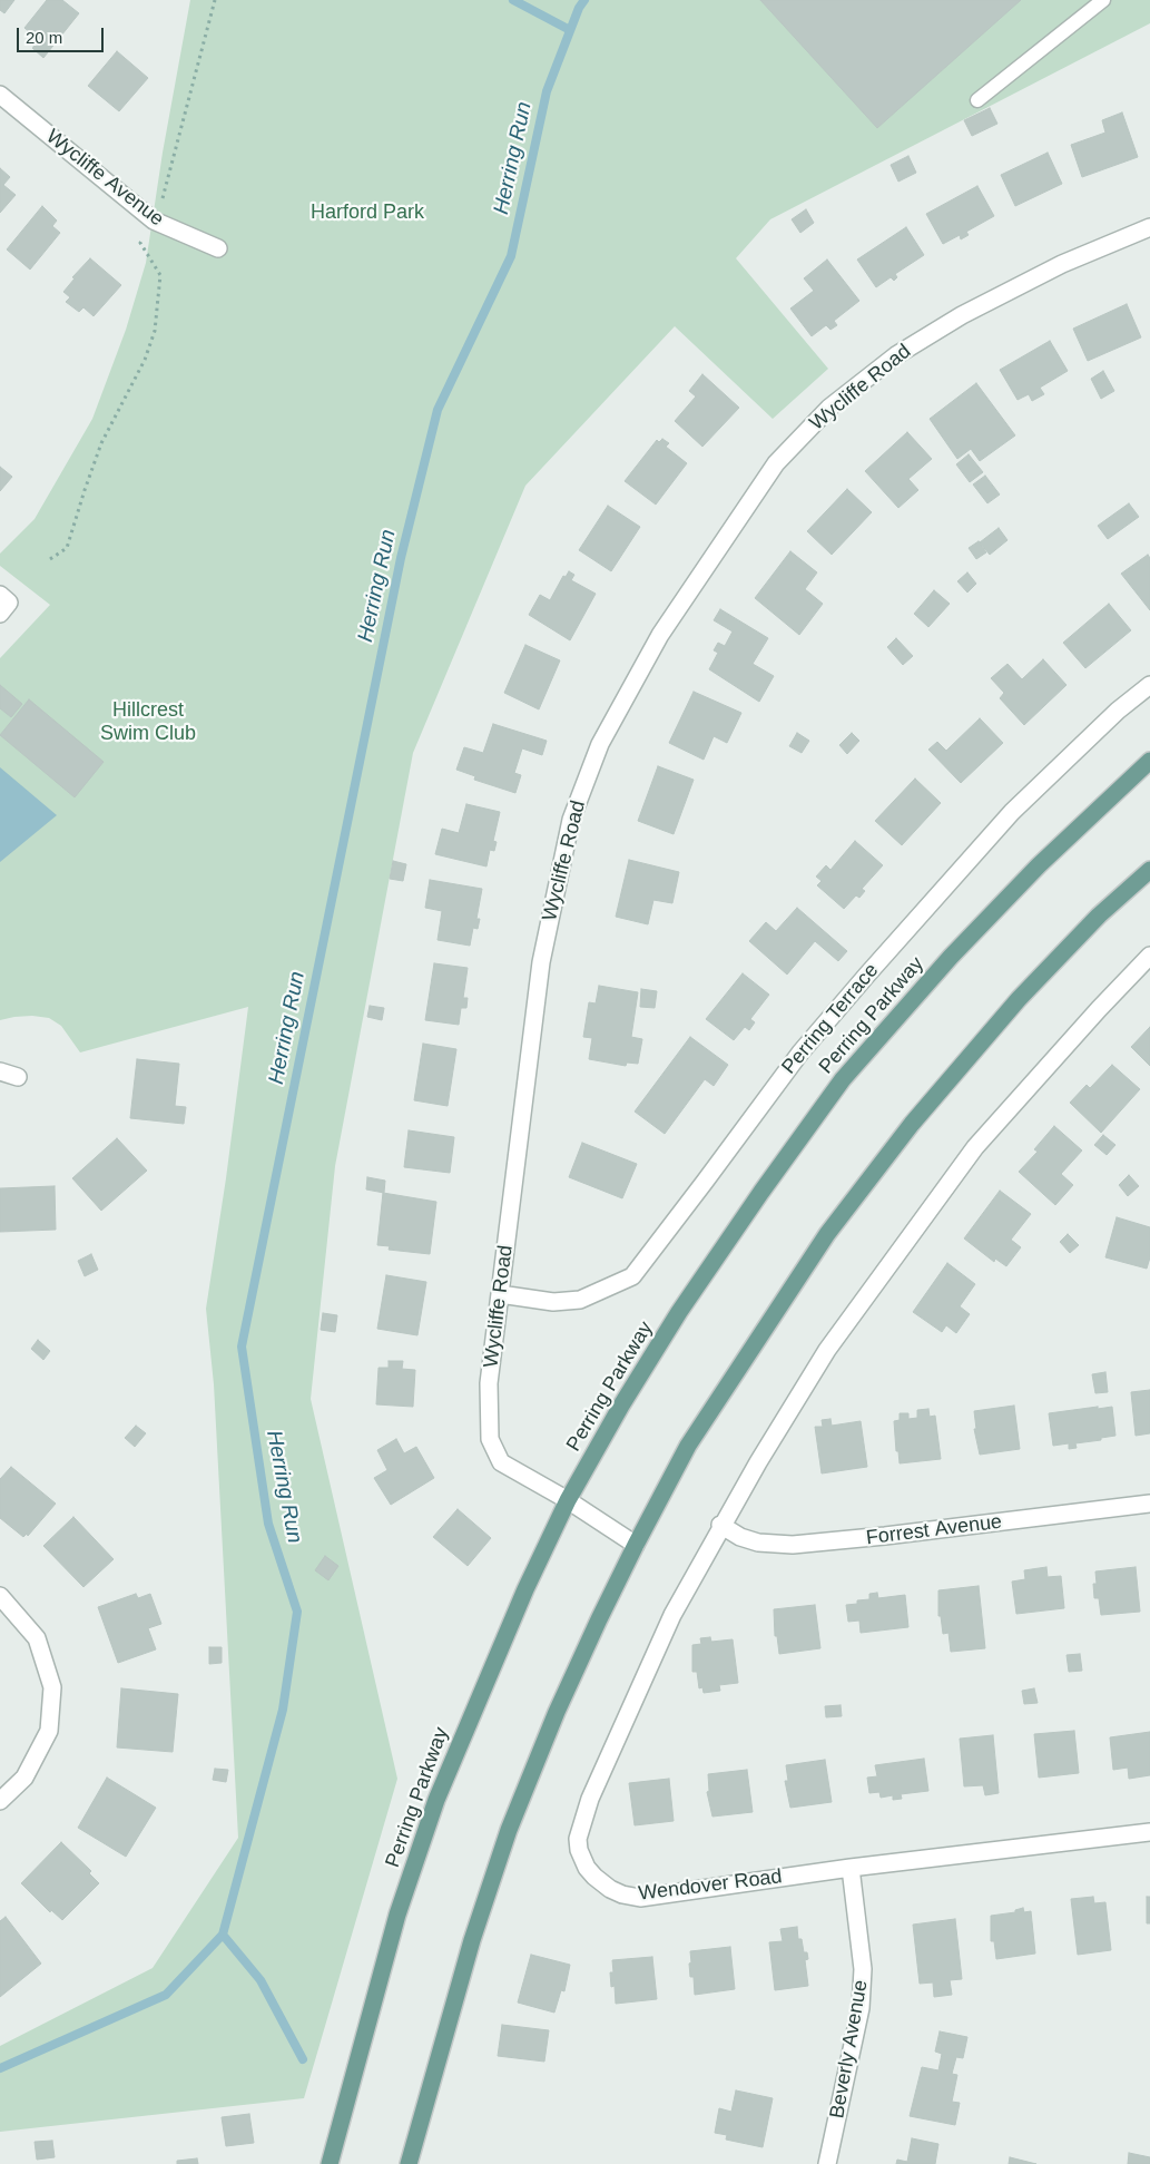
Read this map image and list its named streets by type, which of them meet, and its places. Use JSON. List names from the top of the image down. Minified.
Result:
{"streets":{"main road":["Perring Parkway"],"street":["Wycliffe Avenue","Wycliffe Road","Perring Terrace","Forrest Avenue","Wendover Road","Beverly Avenue"]},"crossings":[["Wycliffe Road","Perring Parkway"],["Wycliffe Road","Perring Terrace"],["Forrest Avenue","Wendover Road"],["Wendover Road","Beverly Avenue"]],"water":["Herring Run"],"parks":["Harford Park","Hillcrest Swim Club"],"scale_bar":"20 m"}
